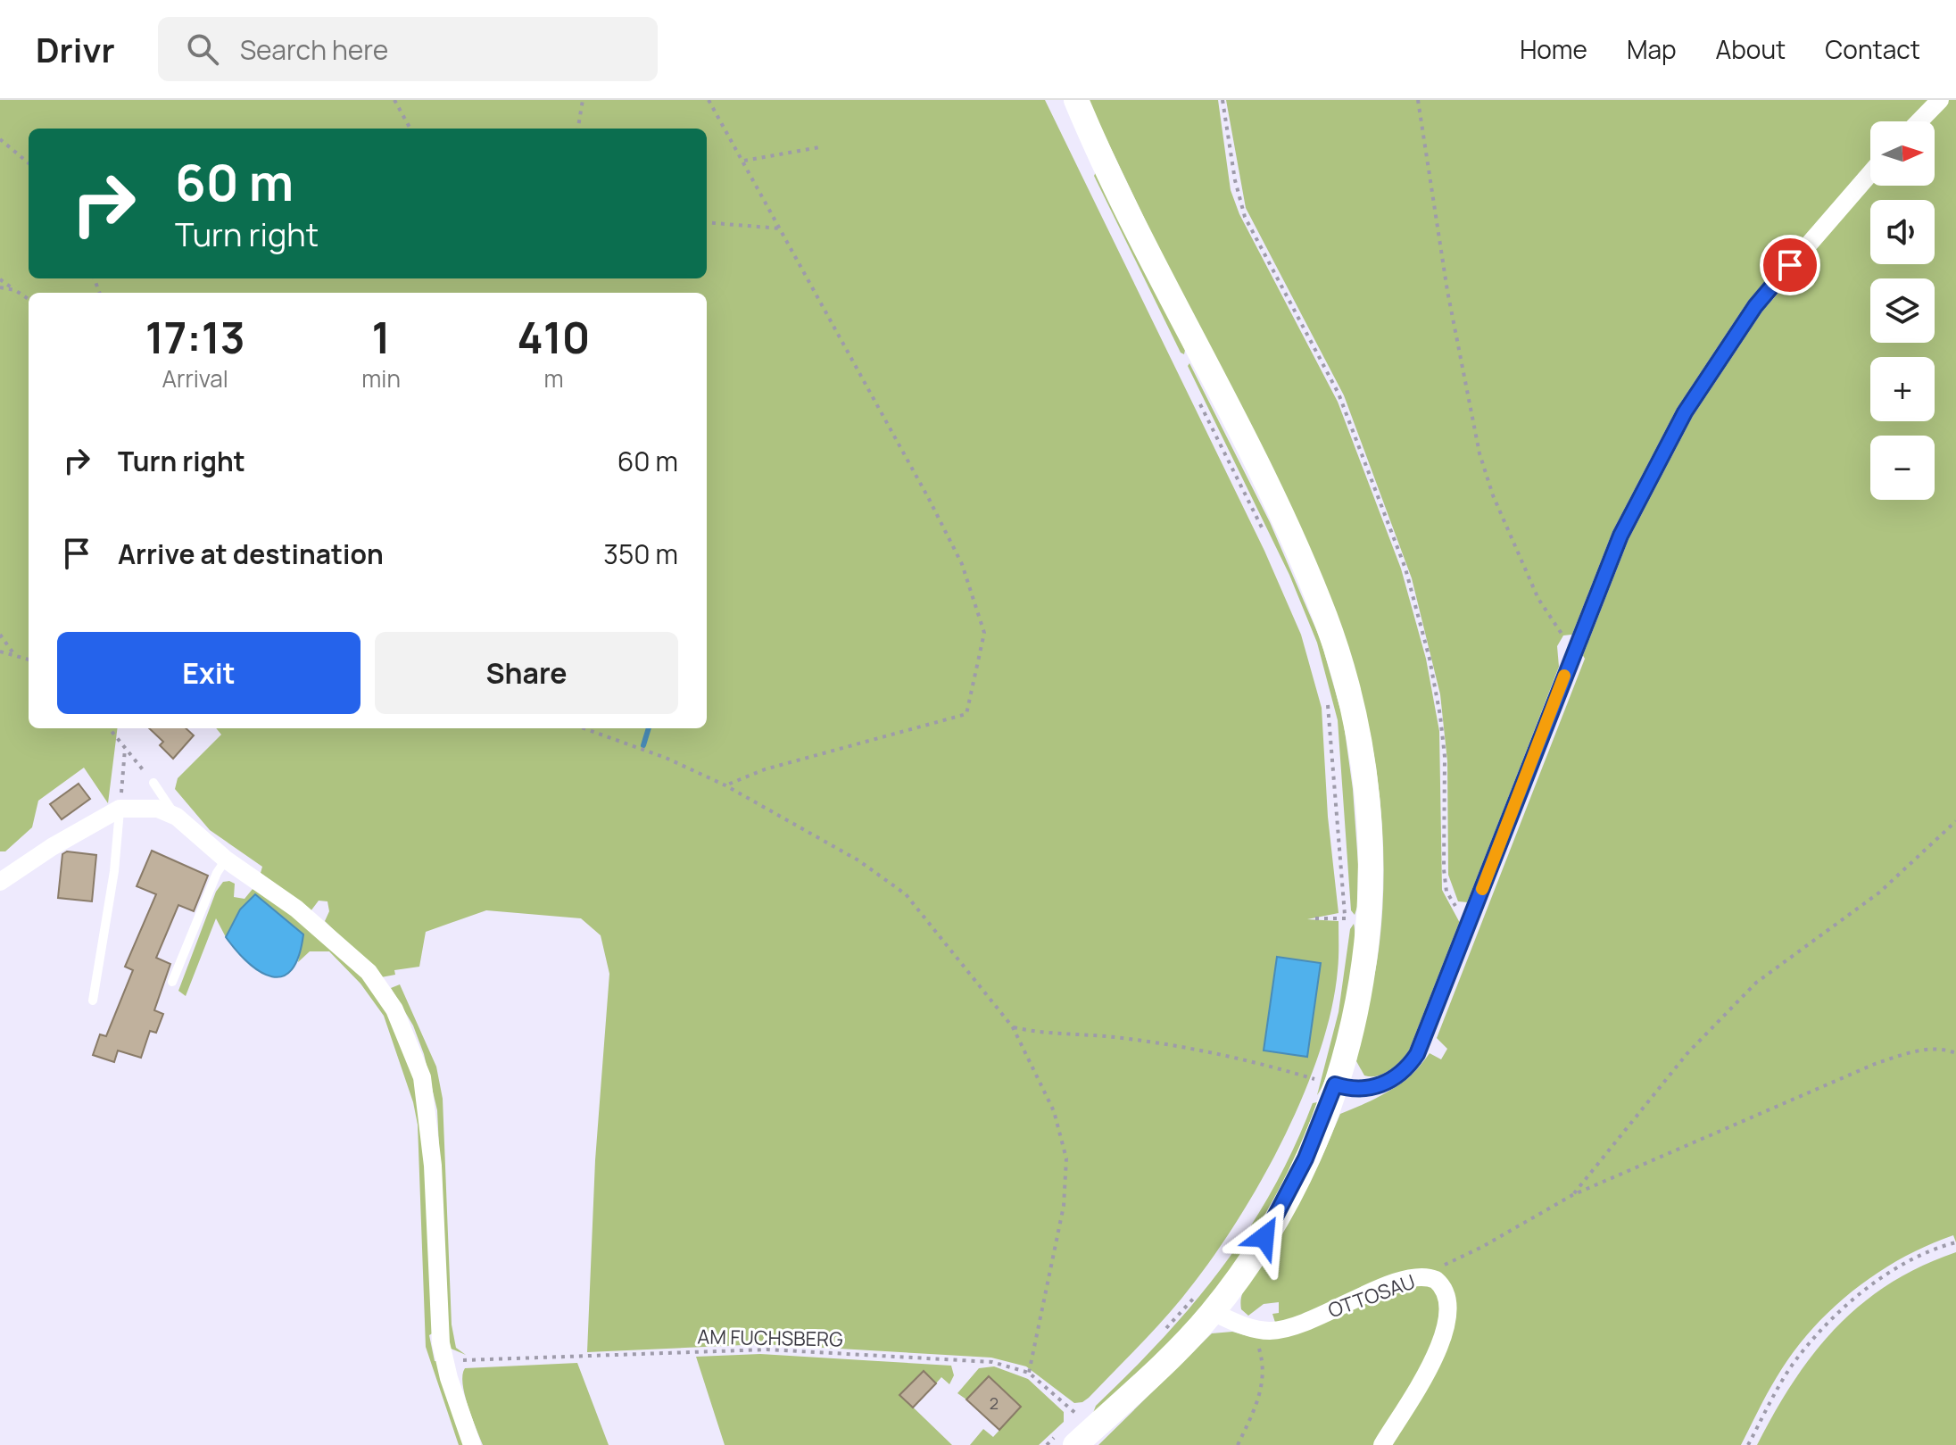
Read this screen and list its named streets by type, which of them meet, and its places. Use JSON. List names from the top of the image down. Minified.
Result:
{"streets":{"street":["OTTOSAU"],"path":["AM FUCHSBERG"]},"house_numbers":["2"],"north":"right","page":{"header":"Drivr","search":"Search here","nav":["Home","Map","About","Contact"],"map_buttons":["+","−"],"turn":["60 m","Turn right"],"eta":["17:13","Arrival","1","min","410","m"],"list":[{"name":"Turn right","value":"60 m"},{"name":"Arrive at destination","value":"350 m"}],"buttons":["Exit","Share"]}}
